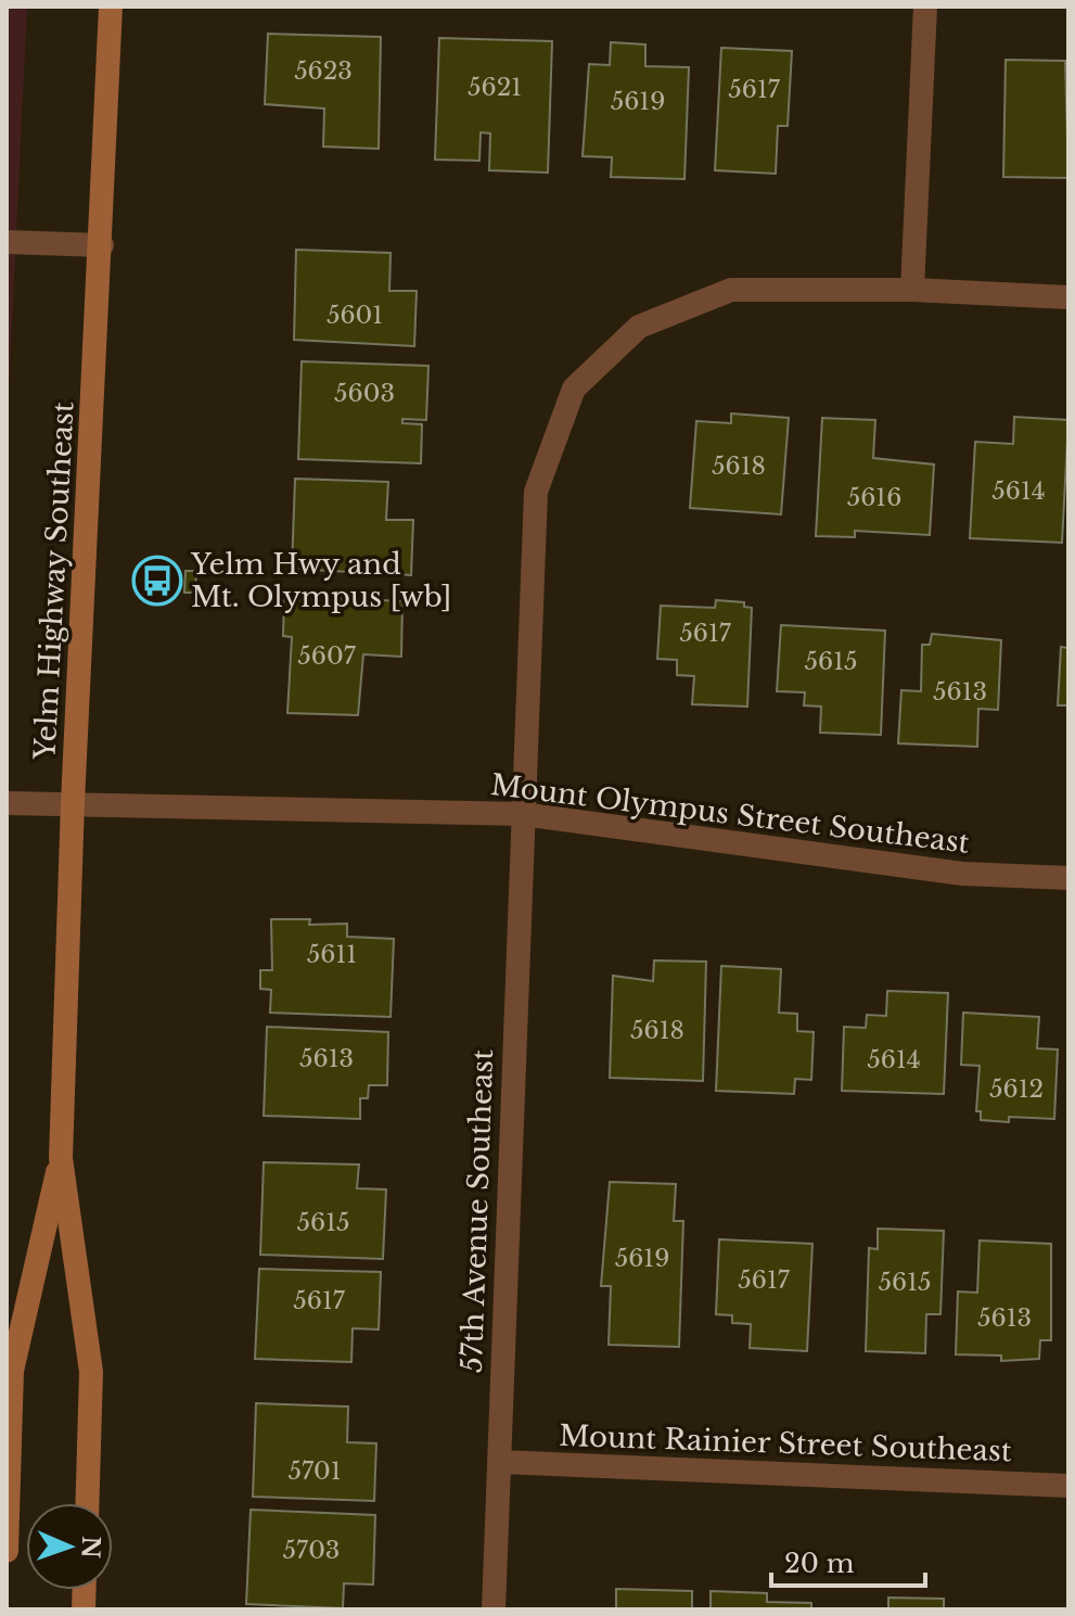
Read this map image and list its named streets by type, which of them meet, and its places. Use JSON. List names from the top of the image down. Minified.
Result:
{"streets":{"main road":["Yelm Highway Southeast"],"street":["Mount Olympus Street Southeast","57th Avenue Southeast","Mount Rainier Street Southeast"]},"crossings":[["Yelm Highway Southeast","Mount Olympus Street Southeast"],["Mount Olympus Street Southeast","57th Avenue Southeast"],["57th Avenue Southeast","Mount Rainier Street Southeast"]],"places":{"bus stop":["Yelm Hwy and Mt. Olympus [wb]"]},"house_numbers":["5623","5621","5617","5619","5601","5603","5618","5614","5616","5617","5607","5615","5613","5611","5618","5613","5614","5612","5615","5619","5617","5615","5617","5613","5701","5703"],"scale_bar":"20 m","north":"right"}
